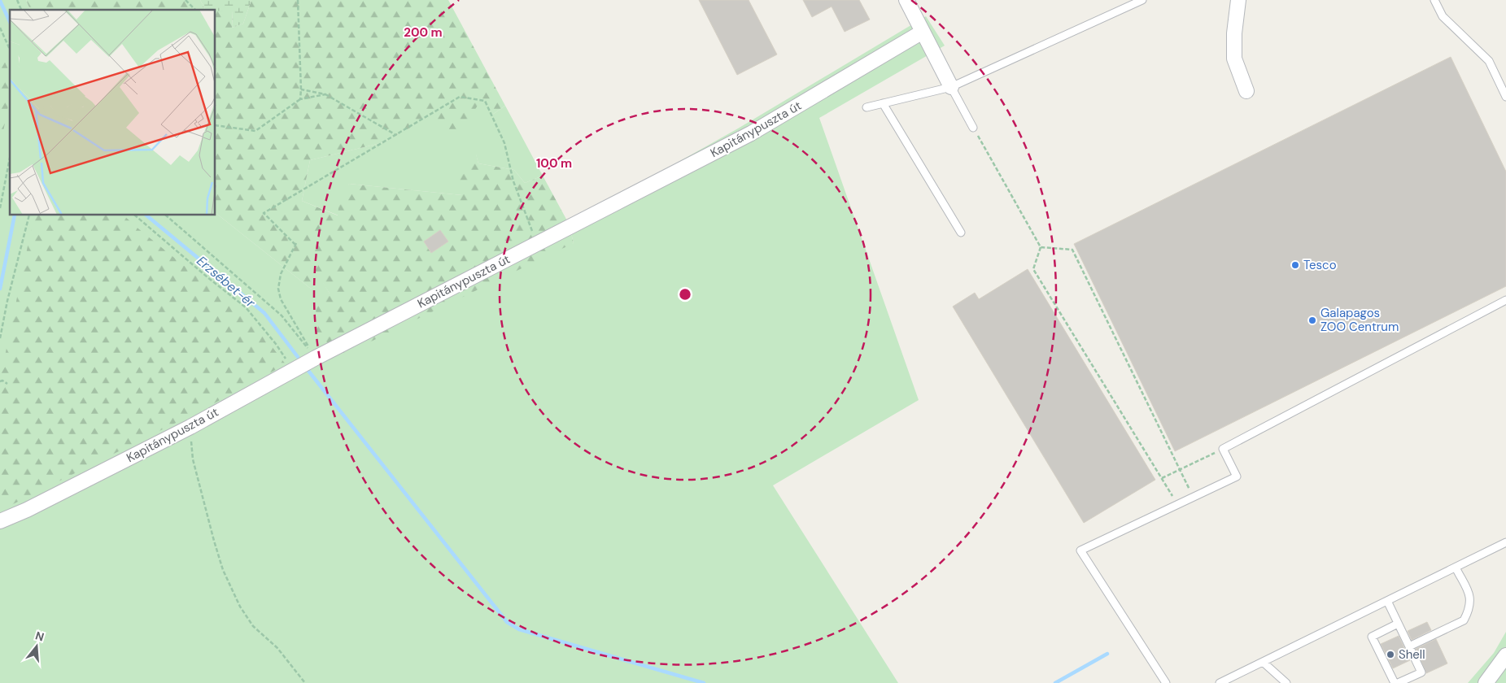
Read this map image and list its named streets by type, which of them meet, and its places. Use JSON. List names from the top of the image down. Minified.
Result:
{"streets":{"street":["Kapitánypuszta út"]},"water":["Erzsébet-ér"],"places":["Tesco","Galapagos ZOO Centrum","Shell"],"north":"top","rings":["200 m","100 m"]}
